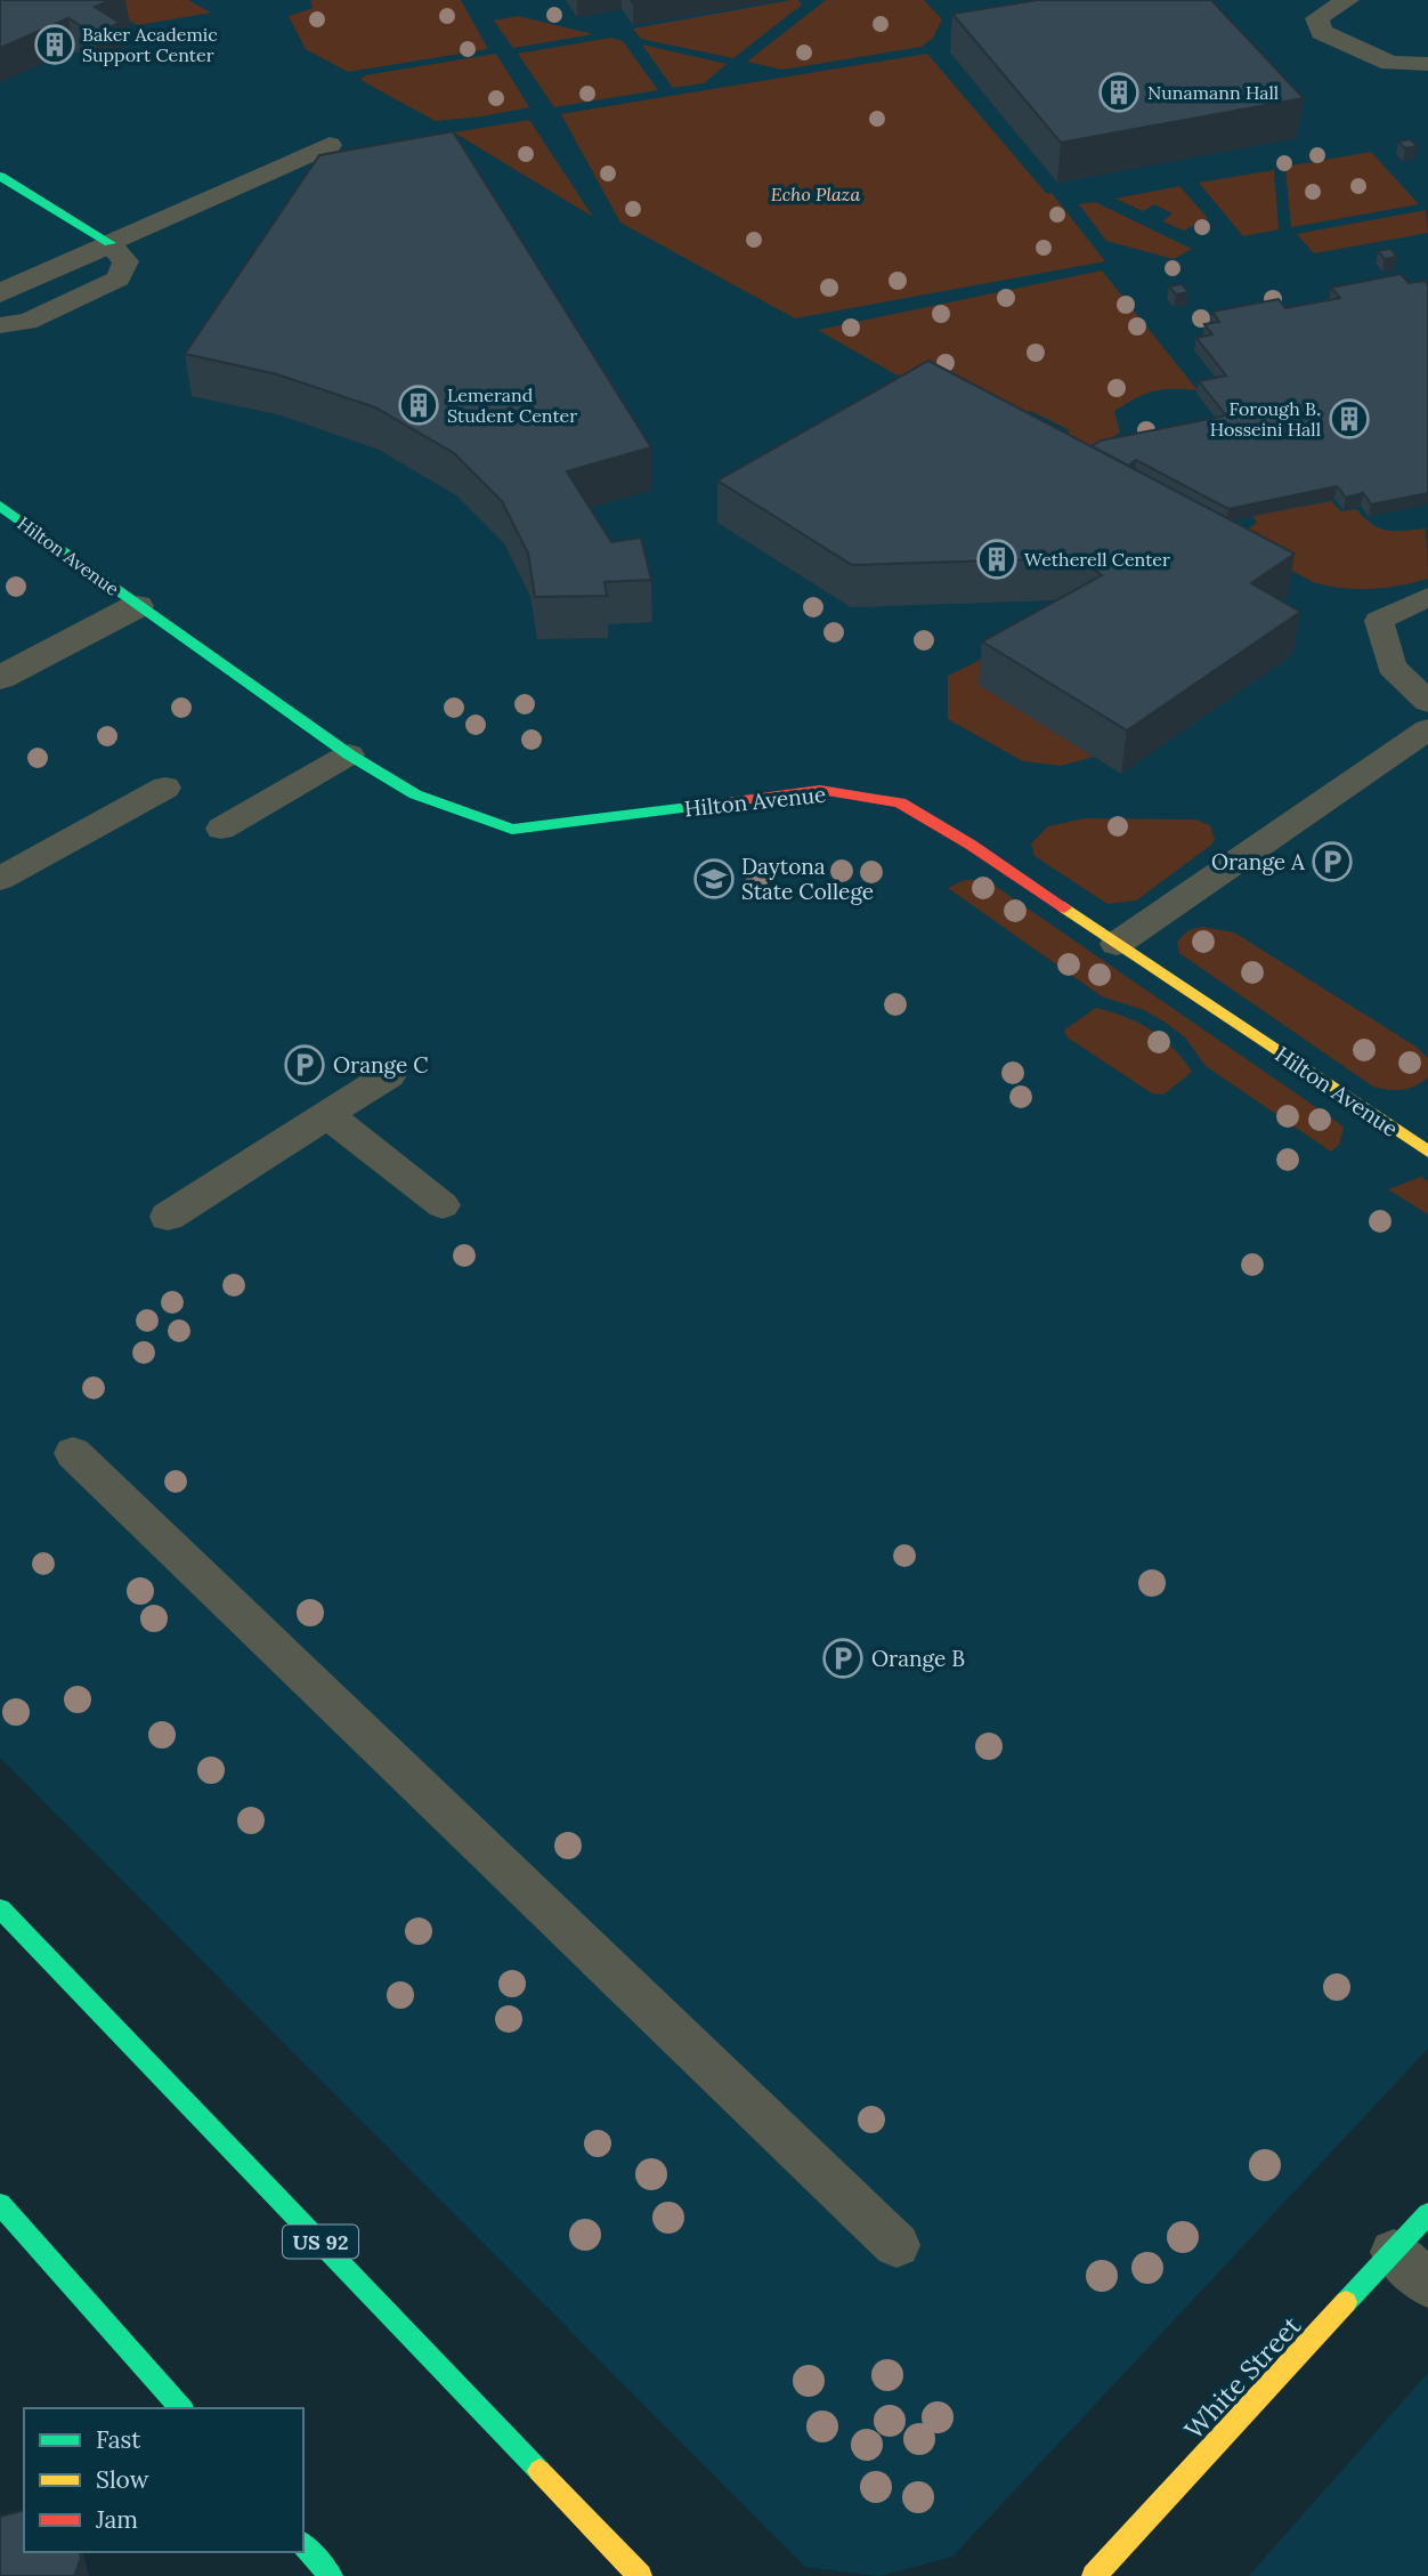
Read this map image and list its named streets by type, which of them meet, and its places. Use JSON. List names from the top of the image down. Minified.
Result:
{"streets":{"street":["Hilton Avenue","US 92","White Street"]},"parks":["Echo Plaza"],"places":{"building":["Baker Academic Support Center","Nunamann Hall","Lemerand Student Center","Forough B. Hosseini Hall","Wetherell Center"],"parking":["Orange A","Orange C","Orange B"],"school or university":["Daytona State College"]},"legend":["Fast","Slow","Jam"]}
